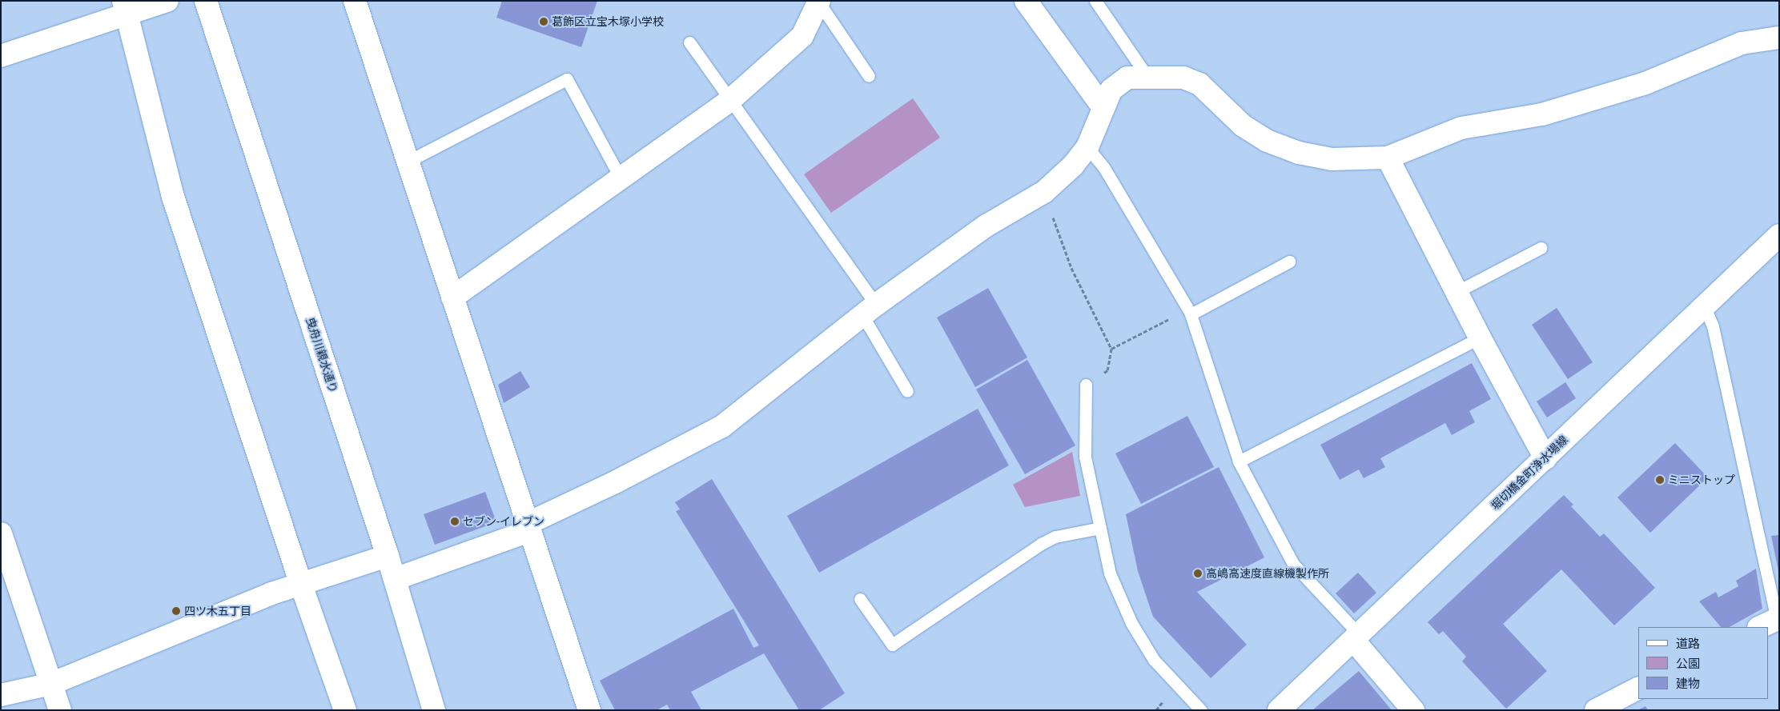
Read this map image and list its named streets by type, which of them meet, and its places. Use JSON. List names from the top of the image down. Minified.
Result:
{"streets":{"street":["曳舟川親水通り","堀切橋金町浄水場線"]},"places":["葛飾区立宝木塚小学校","ミニストップ","セブン-イレブン","高嶋高速度直線機製作所","四ツ木五丁目"],"legend":["道路","公園","建物"]}
